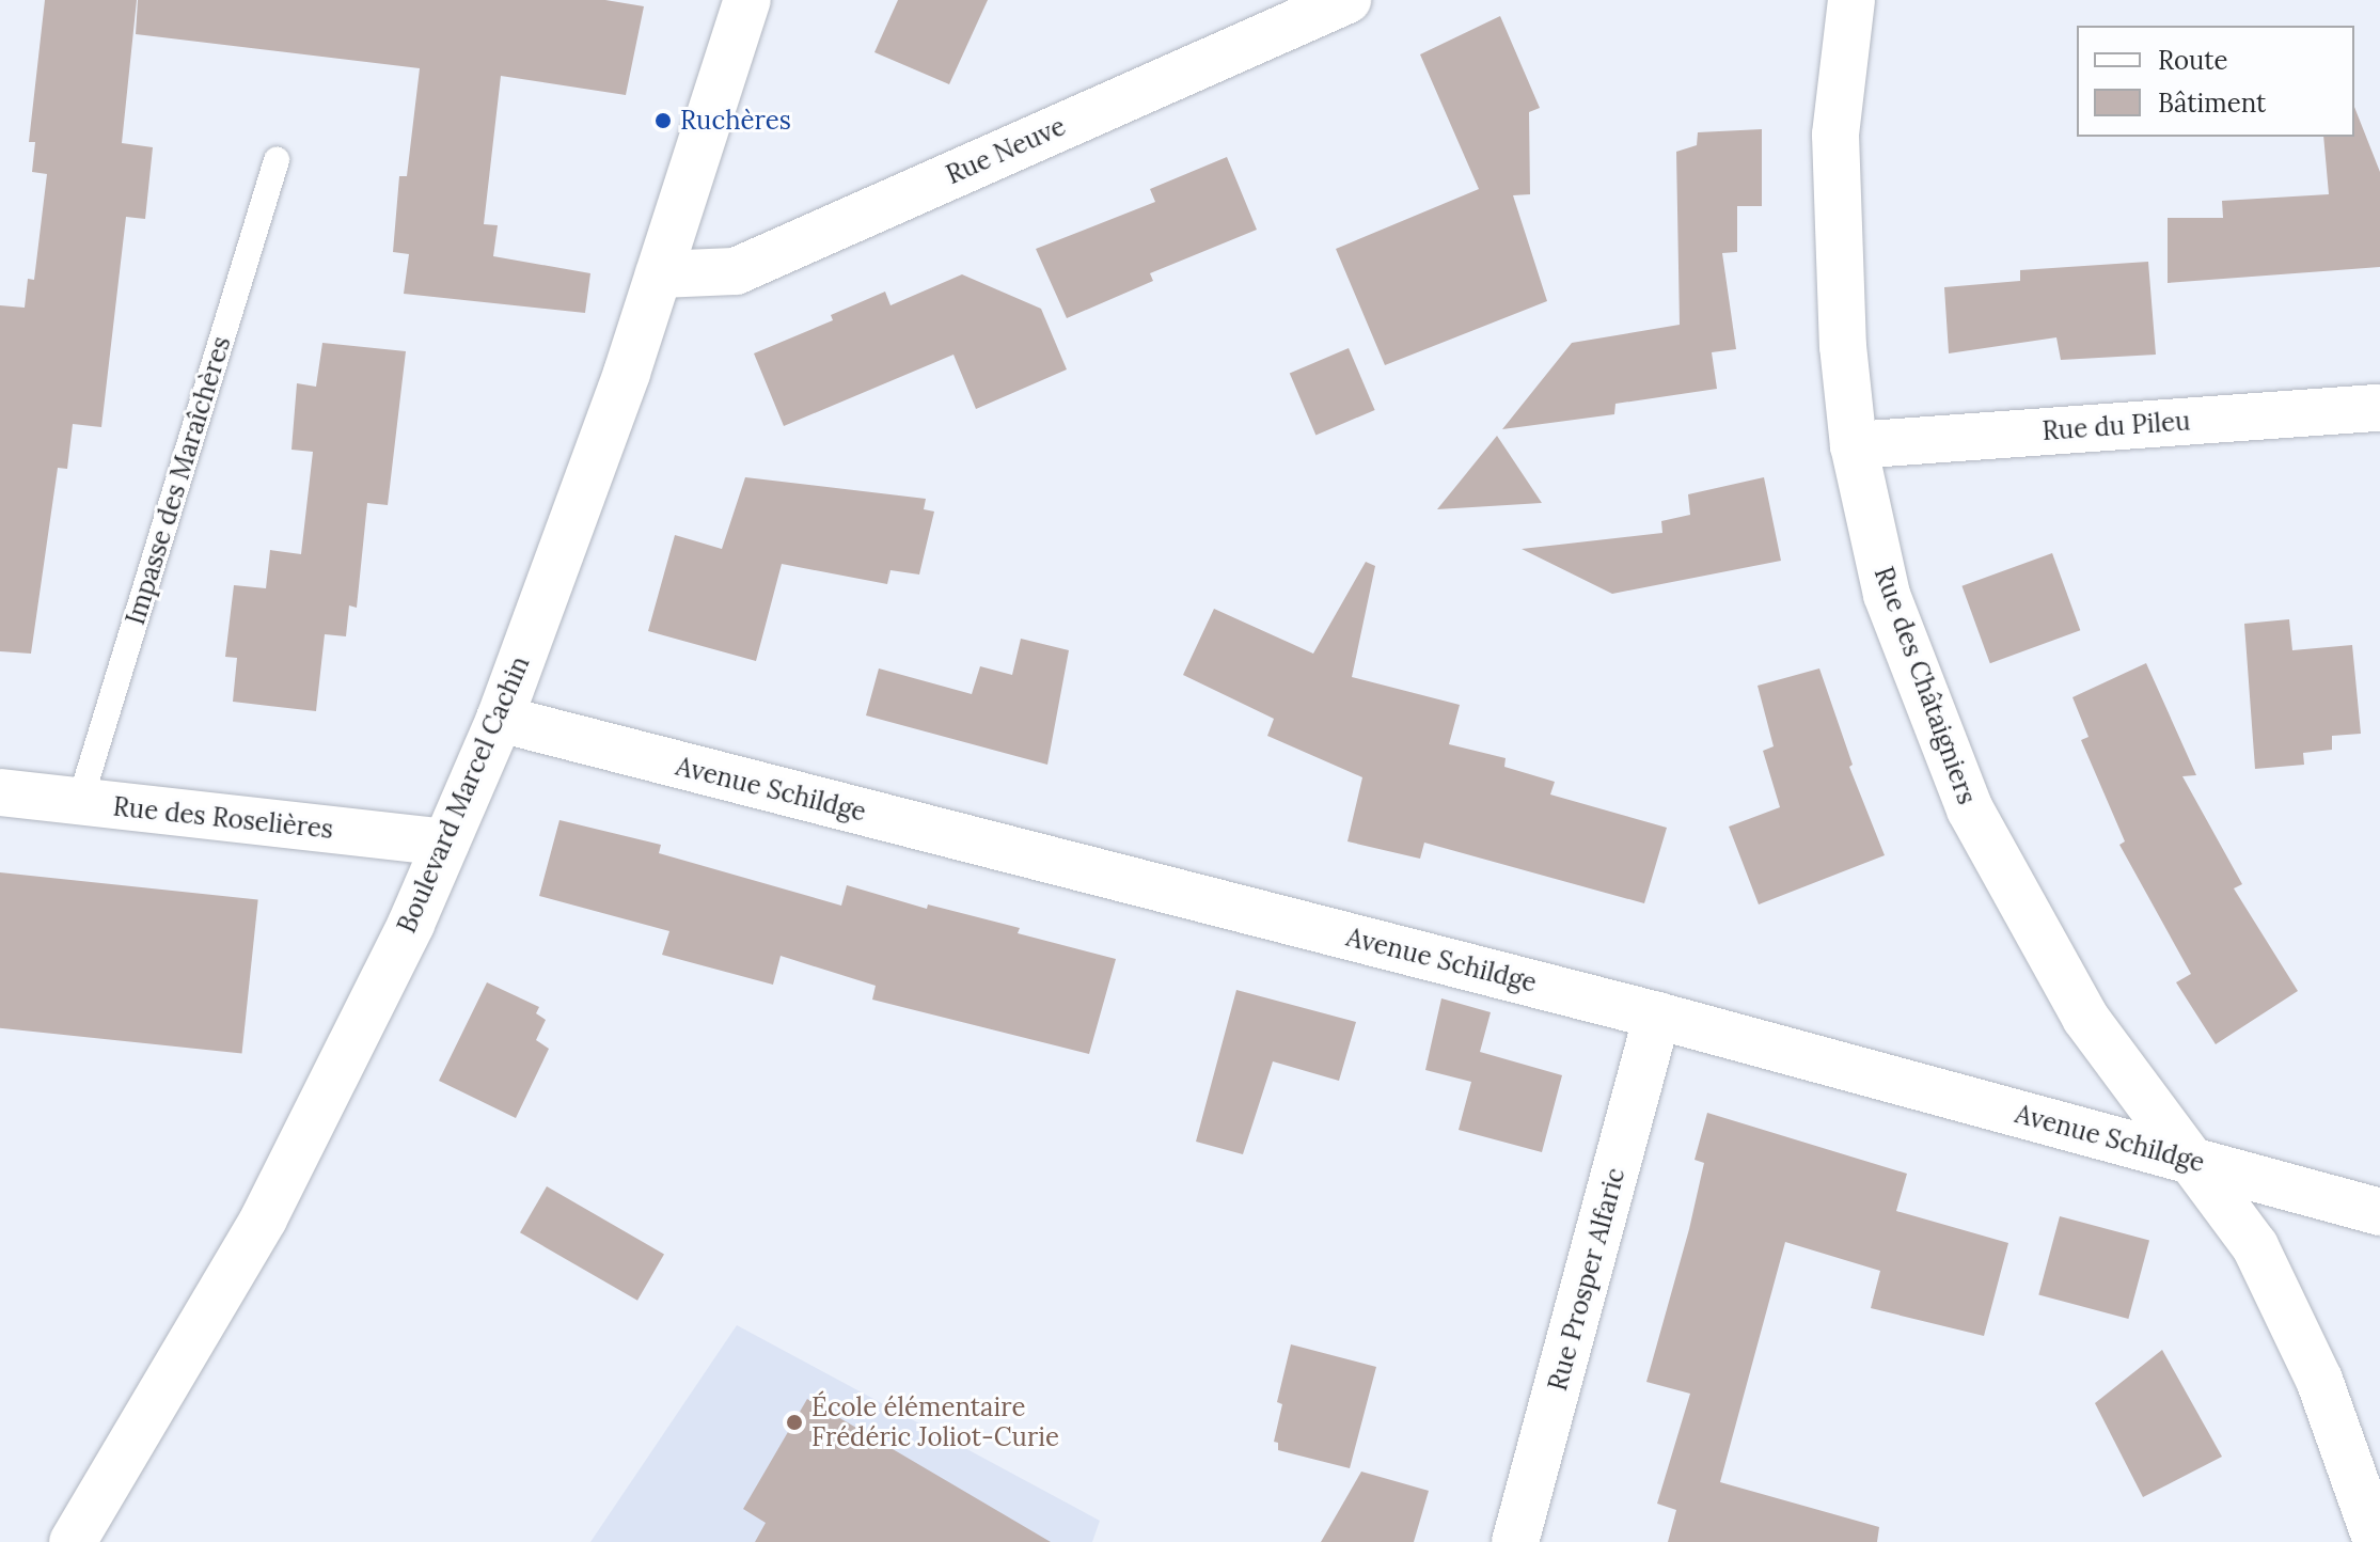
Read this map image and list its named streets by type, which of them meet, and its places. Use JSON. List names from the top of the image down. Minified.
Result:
{"streets":{"street":["Rue Neuve","Rue du Pileu","Rue des Châtaigniers","Avenue Schildge","Boulevard Marcel Cachin","Rue des Roselières","Rue Prosper Alfaric"],"lane":["Impasse des Maraîchères"]},"crossings":[["Rue Neuve","Boulevard Marcel Cachin"],["Rue du Pileu","Rue des Châtaigniers"],["Impasse des Maraîchères","Rue des Roselières"],["Rue des Châtaigniers","Avenue Schildge"],["Avenue Schildge","Boulevard Marcel Cachin"],["Avenue Schildge","Rue Prosper Alfaric"],["Boulevard Marcel Cachin","Rue des Roselières"]],"places":["Ruchères","École élémentaire Frédéric Joliot-Curie"],"legend":["Route","Bâtiment"]}
